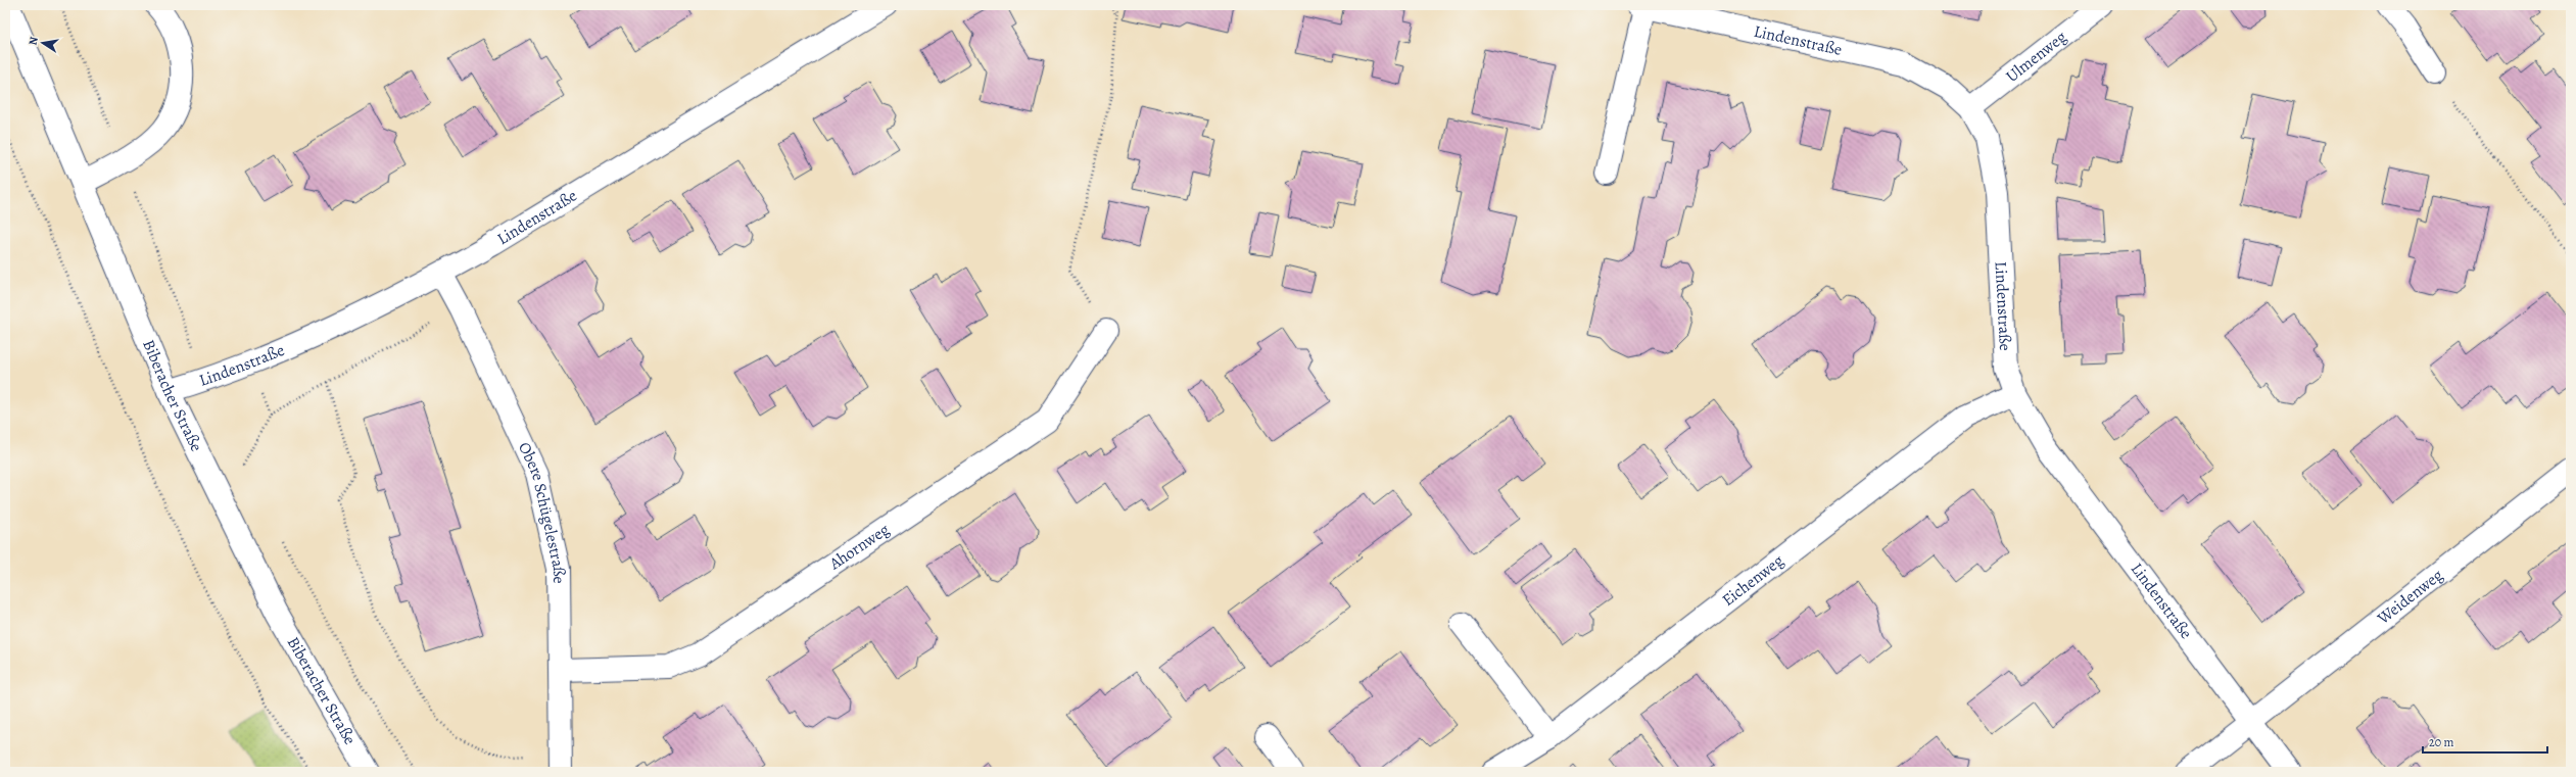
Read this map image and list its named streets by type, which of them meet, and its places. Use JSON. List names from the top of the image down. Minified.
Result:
{"streets":{"street":["Lindenstraße","Ulmenweg","Biberacher Straße","Obere Schügelestraße","Ahornweg","Eichenweg","Weidenweg"]},"crossings":[["Lindenstraße","Ulmenweg"],["Lindenstraße","Biberacher Straße"],["Lindenstraße","Obere Schügelestraße"],["Lindenstraße","Eichenweg"],["Lindenstraße","Weidenweg"],["Obere Schügelestraße","Ahornweg"]],"scale_bar":"20 m","north":"left"}
